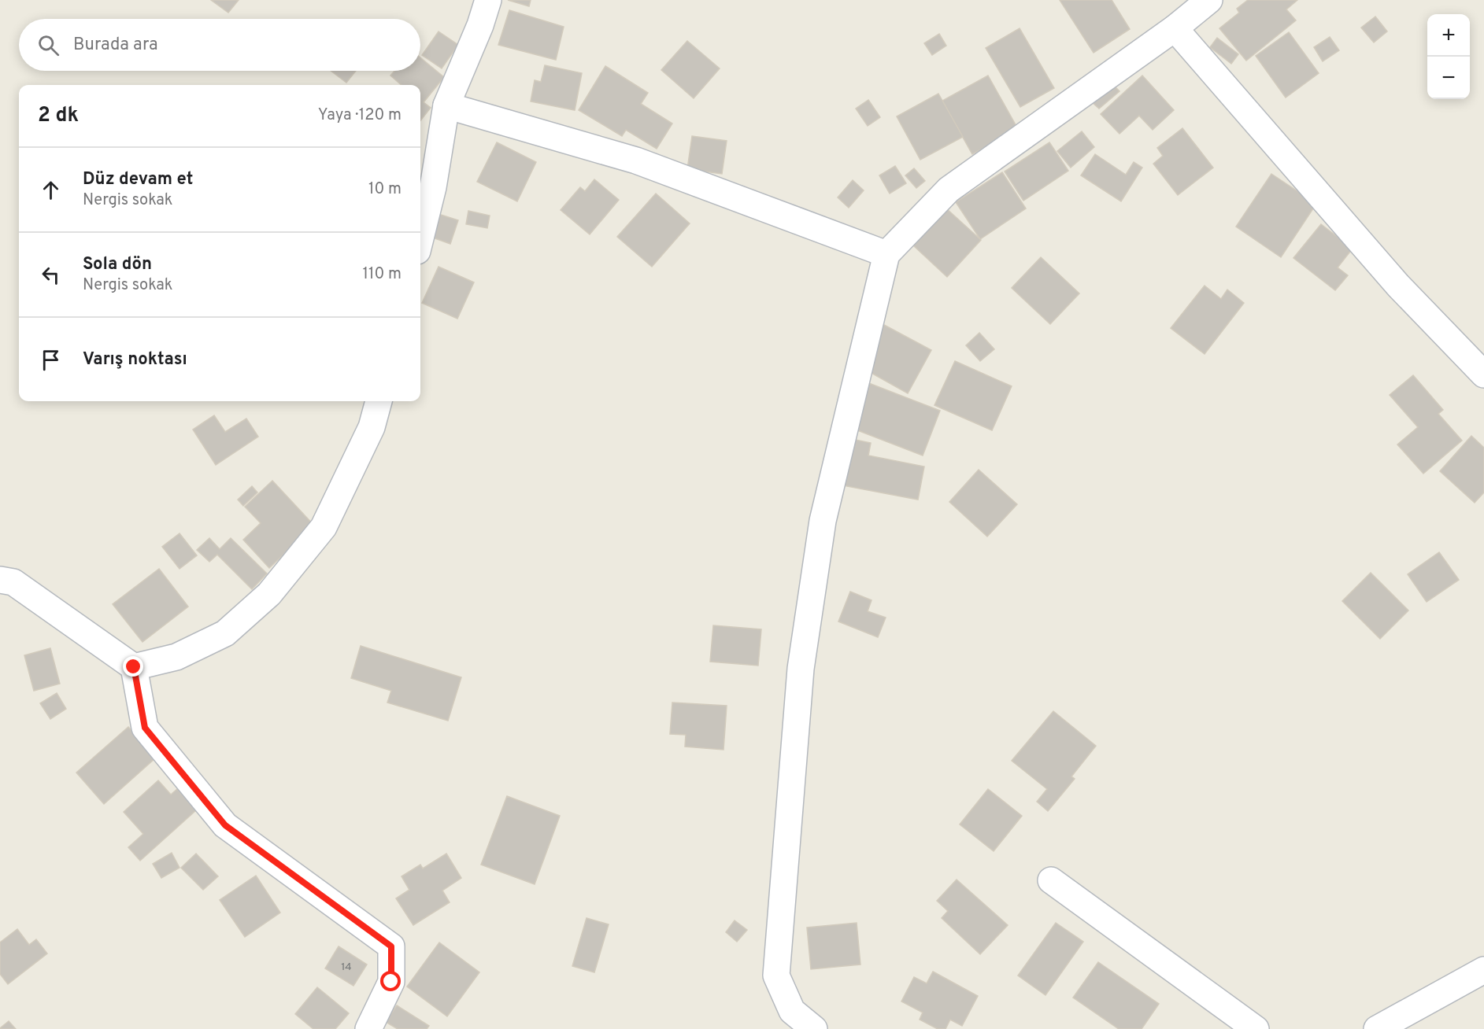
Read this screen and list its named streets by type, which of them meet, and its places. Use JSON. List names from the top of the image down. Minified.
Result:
{"house_numbers":["14"],"page":{"map_buttons":["+","−"],"search":"Burada ara","heading":["2 dk","Yaya · 120 m"],"list":[["Düz devam et","Nergis sokak","10 m"],["Sola dön","Nergis sokak","110 m"],"Varış noktası"]}}
